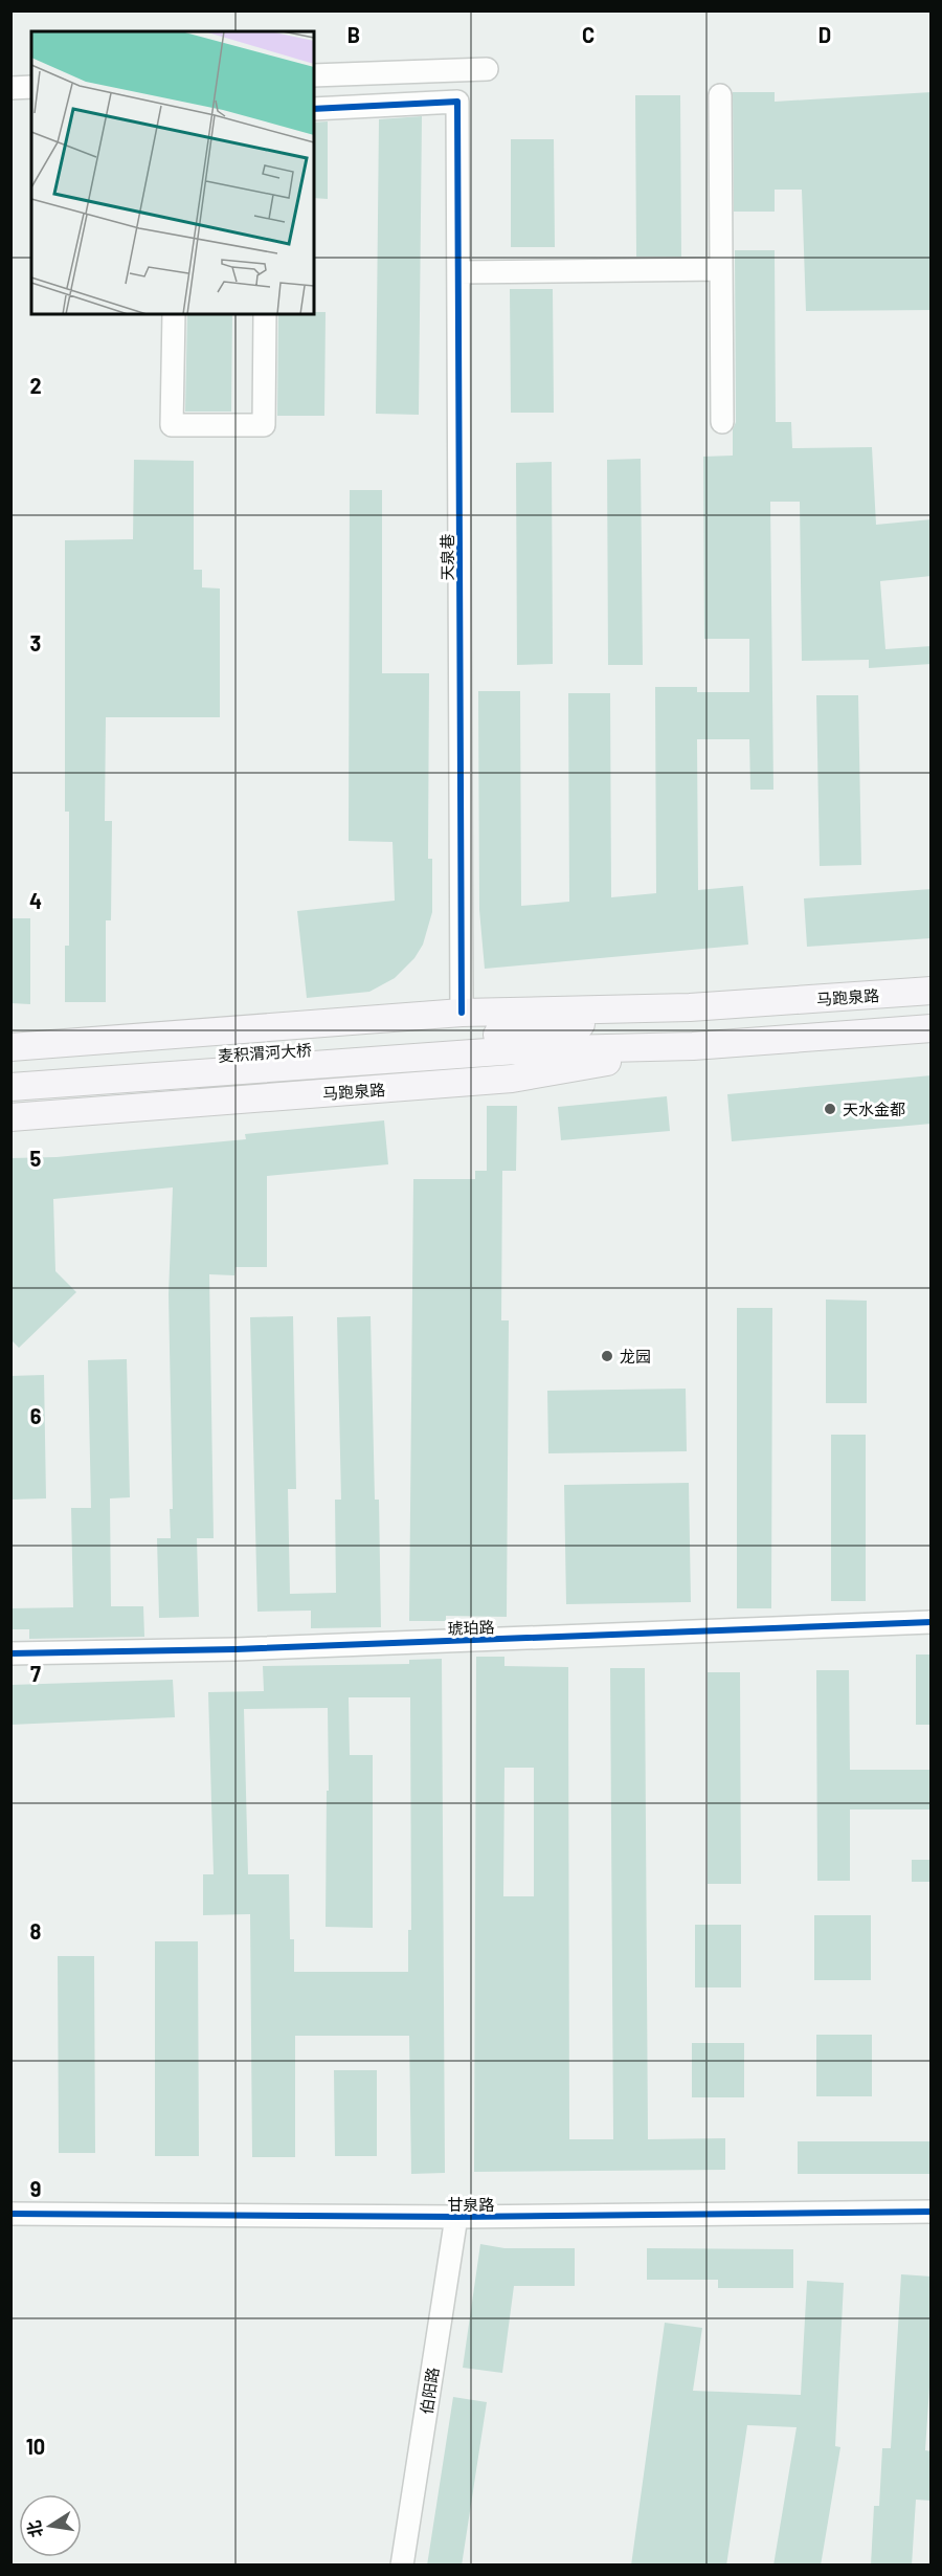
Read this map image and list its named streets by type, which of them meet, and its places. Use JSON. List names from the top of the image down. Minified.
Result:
{"streets":{"main road":["马跑泉路","麦积渭河大桥"],"street":["天泉巷","琥珀路","甘泉路","伯阳路"]},"crossings":[["天泉巷","马跑泉路"],["马跑泉路","麦积渭河大桥"],["甘泉路","伯阳路"]],"places":["天水金都","龙园"],"north":"left","grid":{"columns":["B","C","D"],"rows":["2","3","4","5","6","7","8","9","10"]}}
